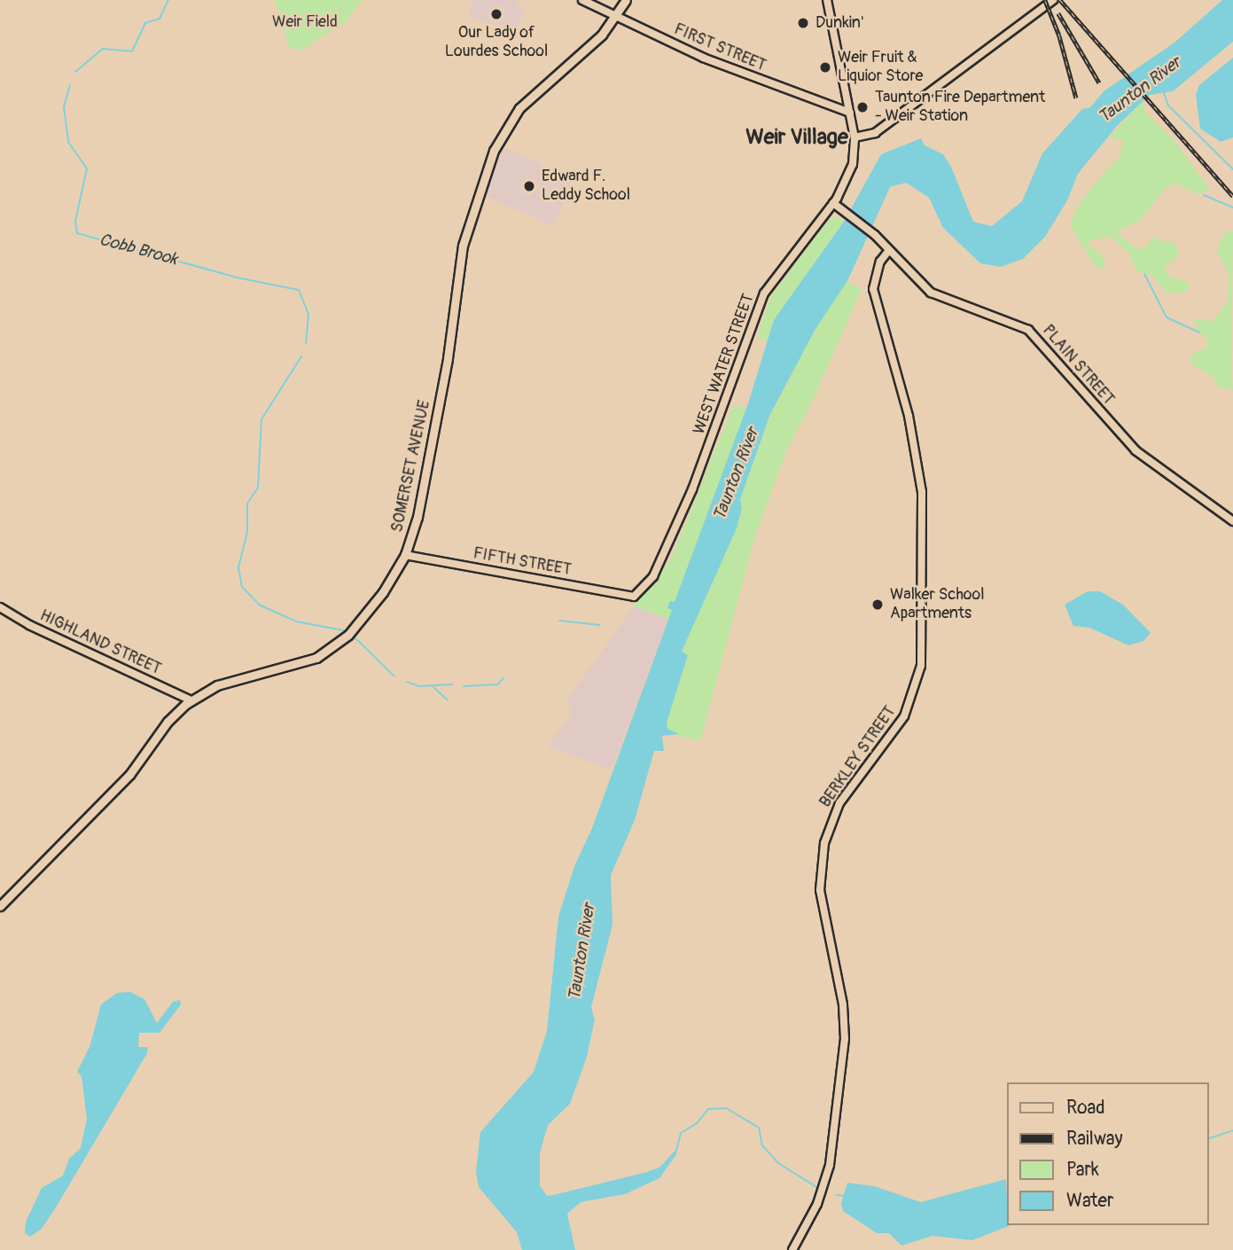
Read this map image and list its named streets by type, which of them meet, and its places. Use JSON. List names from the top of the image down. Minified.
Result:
{"streets":{"main road":["FIRST STREET","WEST WATER STREET","PLAIN STREET","SOMERSET AVENUE","FIFTH STREET","HIGHLAND STREET","BERKLEY STREET"]},"crossings":[["FIRST STREET","WEST WATER STREET"],["FIRST STREET","SOMERSET AVENUE"],["WEST WATER STREET","PLAIN STREET"],["WEST WATER STREET","FIFTH STREET"],["PLAIN STREET","BERKLEY STREET"],["SOMERSET AVENUE","FIFTH STREET"],["SOMERSET AVENUE","HIGHLAND STREET"]],"districts":["Weir Village"],"water":["Taunton River","Cobb Brook"],"parks":["Weir Field"],"places":["Our Lady of Lourdes School","Dunkin'","Weir Fruit & Liquior Store","Taunton Fire Department - Weir Station","Edward F. Leddy School","Walker School Apartments"],"legend":["Road","Railway","Park","Water"]}
